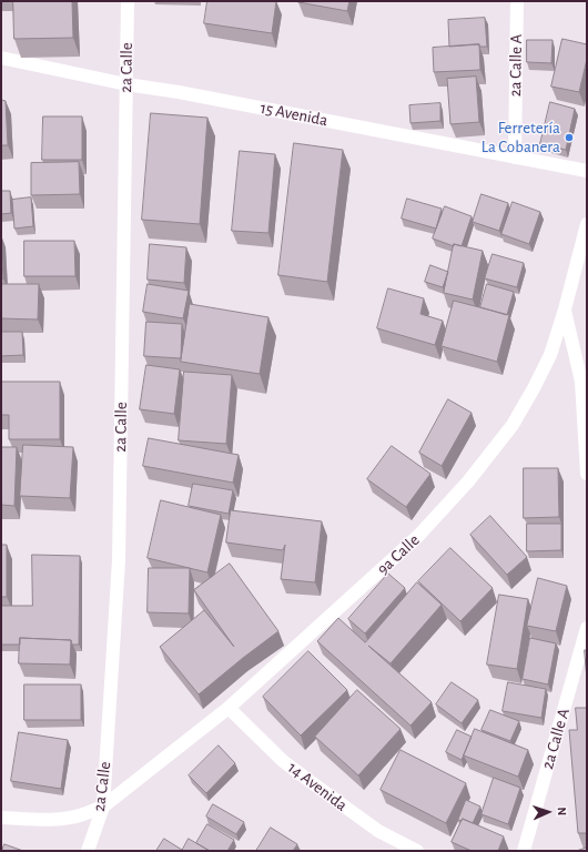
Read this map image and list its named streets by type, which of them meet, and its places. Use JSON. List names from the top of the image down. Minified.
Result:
{"streets":{"street":["2a Calle A","2a Calle","15 Avenida","9a Calle","14 Avenida"]},"crossings":[["2a Calle A","15 Avenida"],["2a Calle","15 Avenida"],["2a Calle","9a Calle"],["9a Calle","14 Avenida"]],"places":["Ferretería La Cobanera"],"north":"right"}
